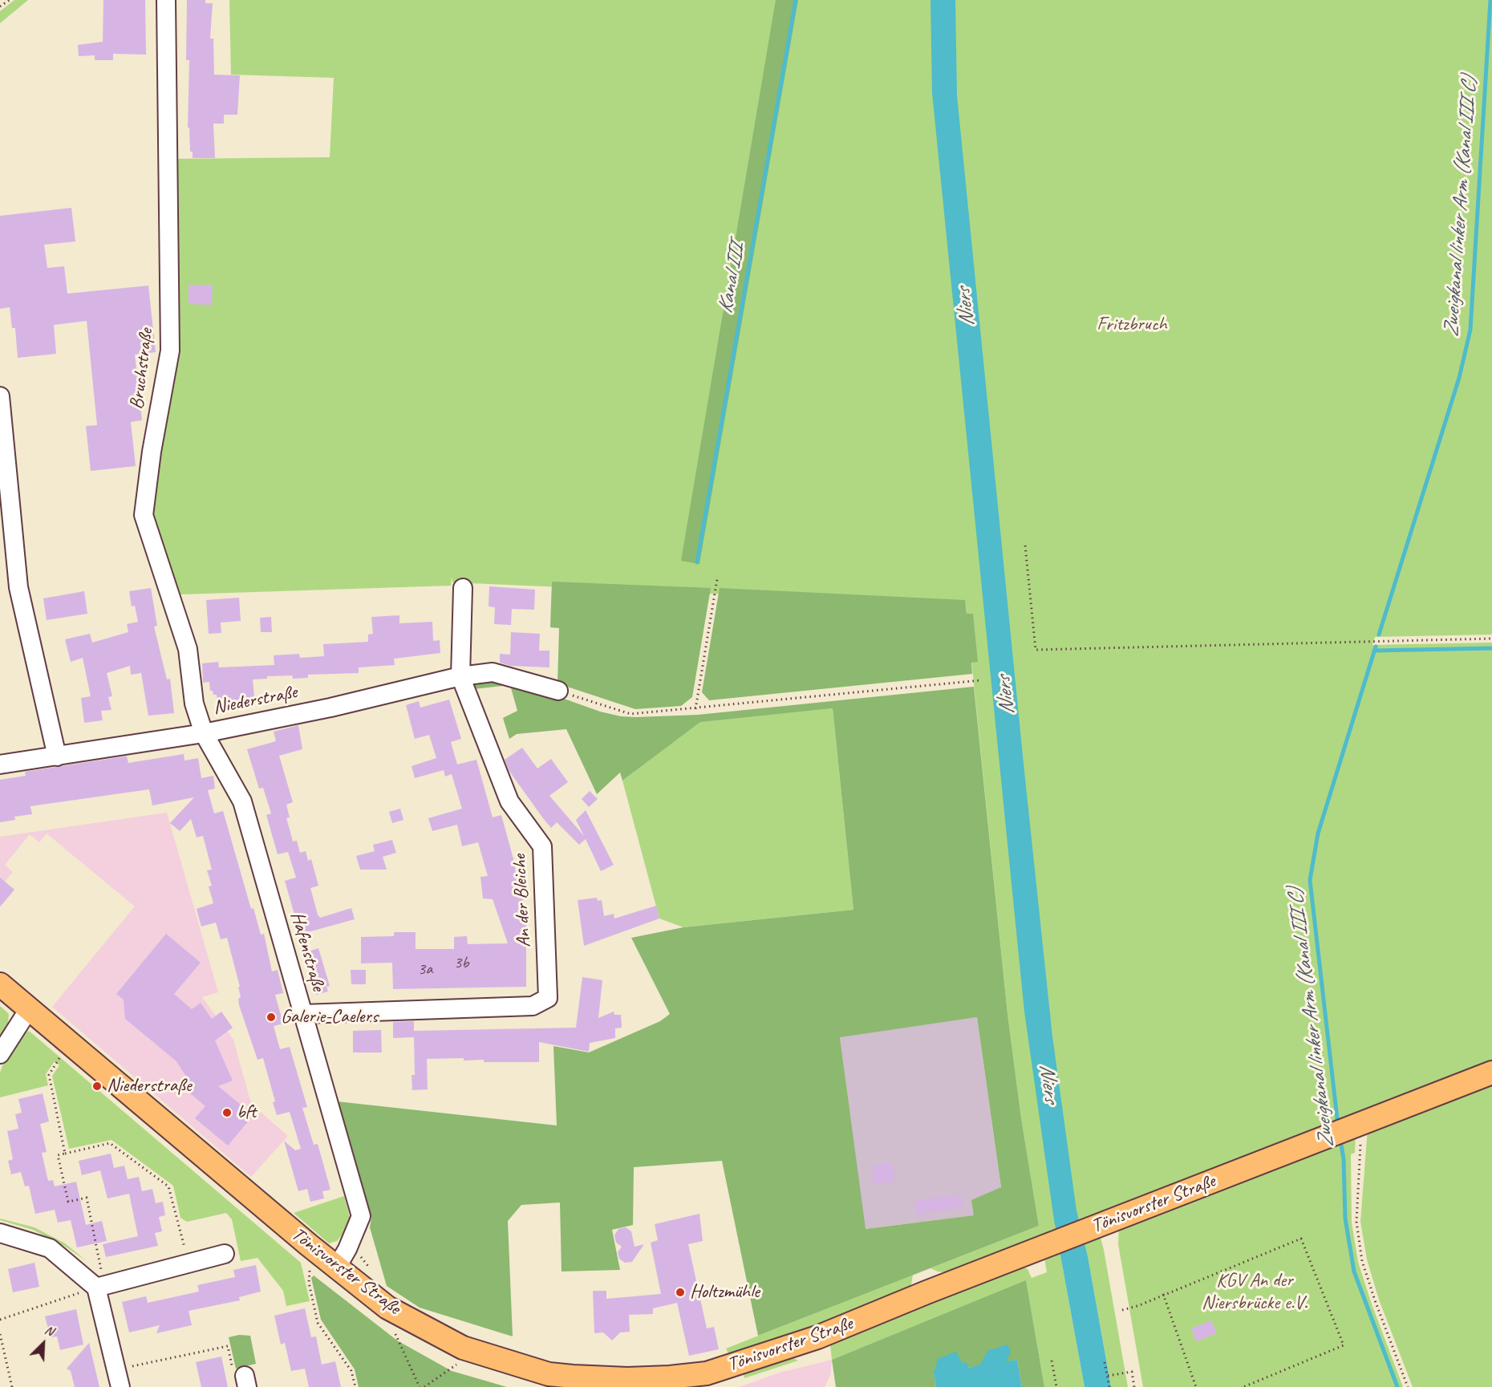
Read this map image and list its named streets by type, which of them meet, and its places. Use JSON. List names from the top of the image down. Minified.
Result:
{"streets":{"main road":["Tönisvorster Straße"],"street":["Bruchstraße","Niederstraße","An der Bleiche","Hafenstraße"]},"crossings":[["Bruchstraße","Niederstraße"],["Bruchstraße","Hafenstraße"],["Niederstraße","An der Bleiche"],["Niederstraße","Hafenstraße"],["An der Bleiche","Hafenstraße"],["Hafenstraße","Tönisvorster Straße"]],"water":["Zweigkanal linker Arm (Kanal III C)","Kanal III","Niers"],"parks":["Fritzbruch","KGV An der Niersbrücke e.V."],"places":["Galerie-Caelers","Niederstraße","bft","Holtzmühle"],"house_numbers":["3b","3a"],"north":"top right"}
